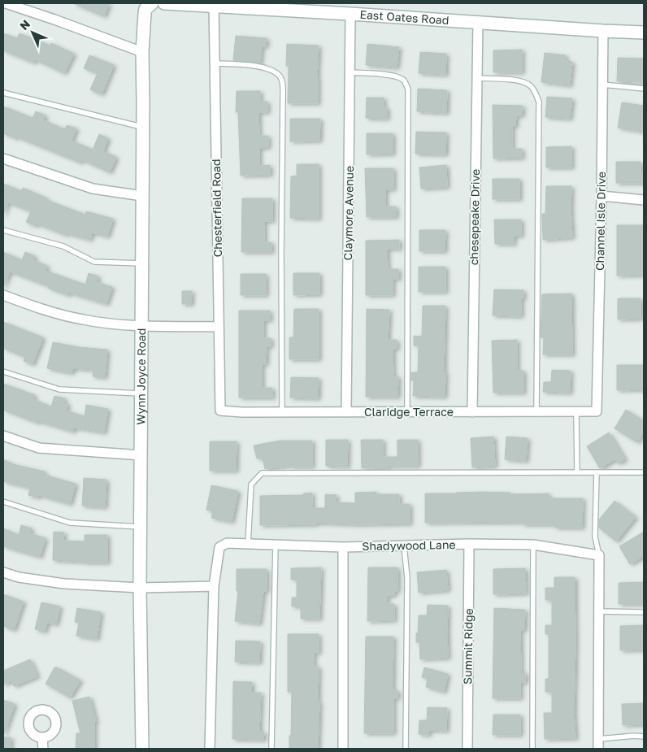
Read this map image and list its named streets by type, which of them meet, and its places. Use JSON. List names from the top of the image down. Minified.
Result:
{"streets":{"street":["East Oates Road","Chesterfield Road","Claymore Avenue","chesepeake Drive","Channel Isle Drive","Wynn Joyce Road","Claridge Terrace","Shadywood Lane","Summit Ridge"]},"crossings":[["East Oates Road","Chesterfield Road"],["East Oates Road","Claymore Avenue"],["East Oates Road","chesepeake Drive"],["East Oates Road","Channel Isle Drive"],["Chesterfield Road","Claridge Terrace"],["Claymore Avenue","Claridge Terrace"],["chesepeake Drive","Claridge Terrace"],["Channel Isle Drive","Claridge Terrace"],["Shadywood Lane","Summit Ridge"]],"north":"top left"}
